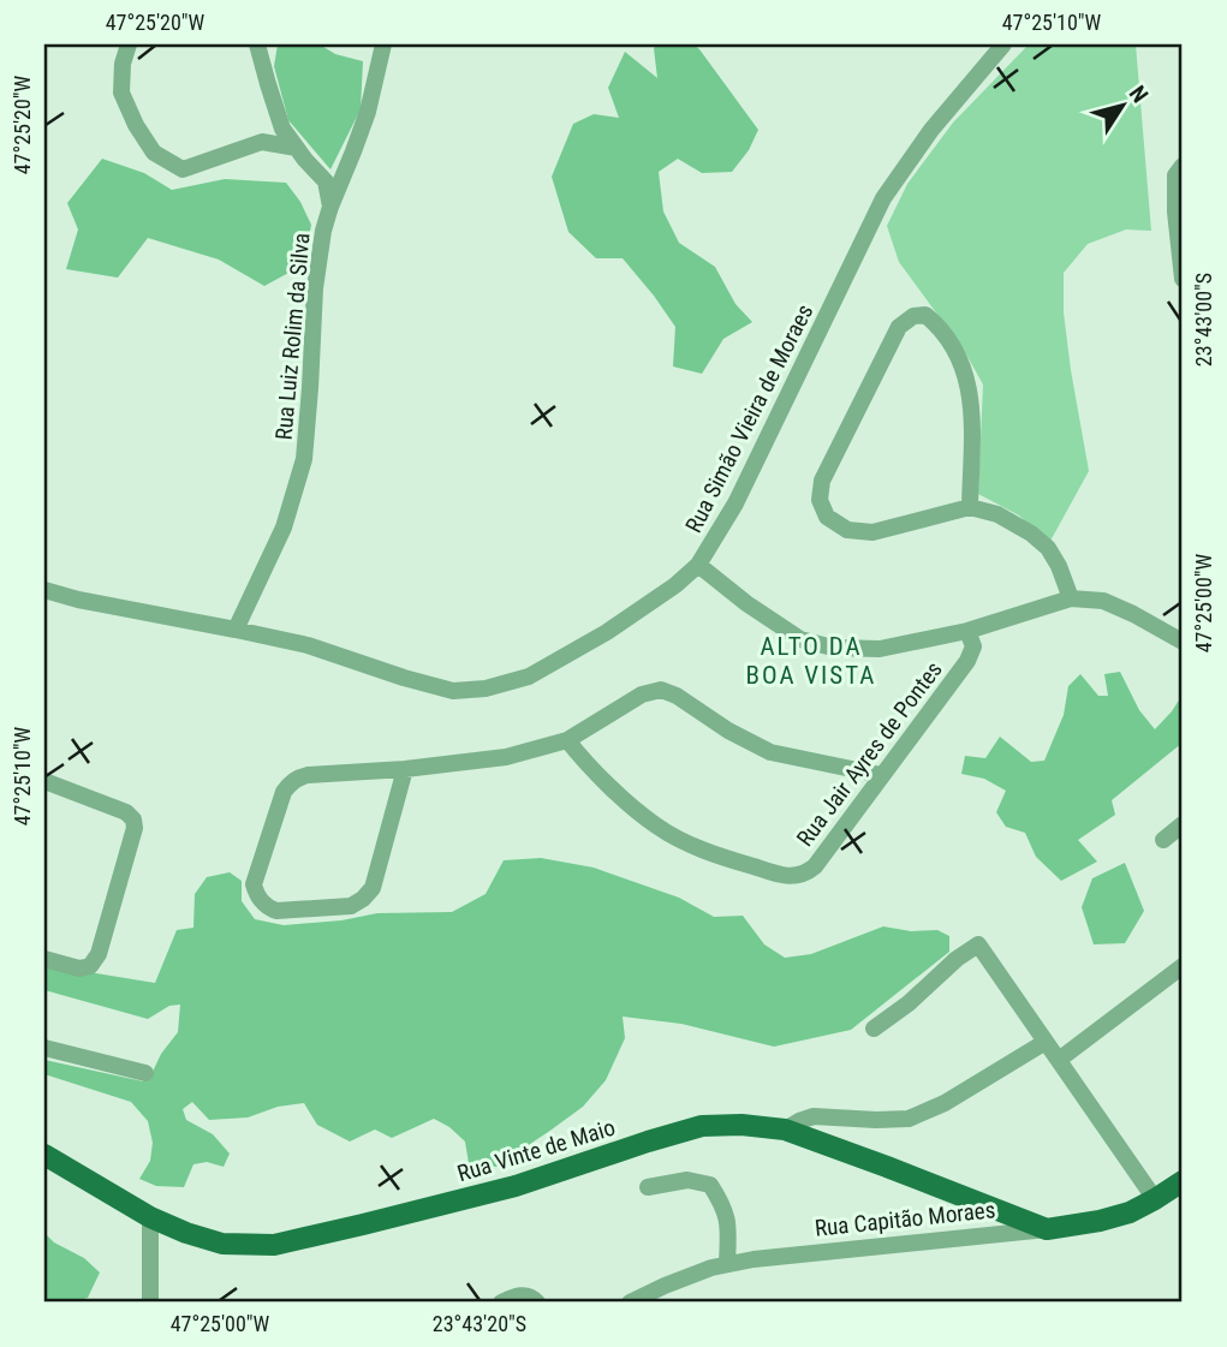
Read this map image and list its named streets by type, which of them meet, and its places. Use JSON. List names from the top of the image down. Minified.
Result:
{"streets":{"main road":["Rua Vinte de Maio","Rua Capitão Moraes"],"street":["Rua Luiz Rolim da Silva","Rua Simão Vieira de Moraes","Rua Jair Ayres de Pontes"]},"crossings":[["Rua Luiz Rolim da Silva","Rua Simão Vieira de Moraes"],["Rua Vinte de Maio","Rua Capitão Moraes"]],"districts":["ALTO DA BOA VISTA"],"north":"top right","coordinates":["47°25'20\"W","47°25'10\"W","23°43'00\"S","47°25'00\"W","23°43'20\"S"]}
